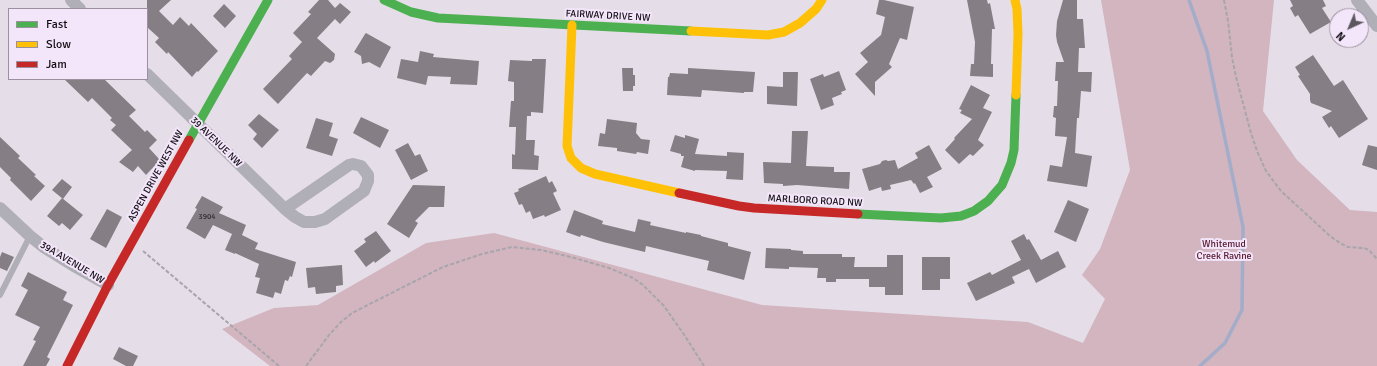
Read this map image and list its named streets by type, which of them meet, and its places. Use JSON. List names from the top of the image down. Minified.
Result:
{"streets":{"street":["FAIRWAY DRIVE NW","39 AVENUE NW","ASPEN DRIVE WEST NW","MARLBORO ROAD NW","39A AVENUE NW"]},"crossings":[["FAIRWAY DRIVE NW","MARLBORO ROAD NW"],["39 AVENUE NW","ASPEN DRIVE WEST NW"],["ASPEN DRIVE WEST NW","39A AVENUE NW"]],"parks":["Whitemud Creek Ravine"],"house_numbers":["3904"],"legend":["Fast","Slow","Jam"],"north":"bottom left"}
